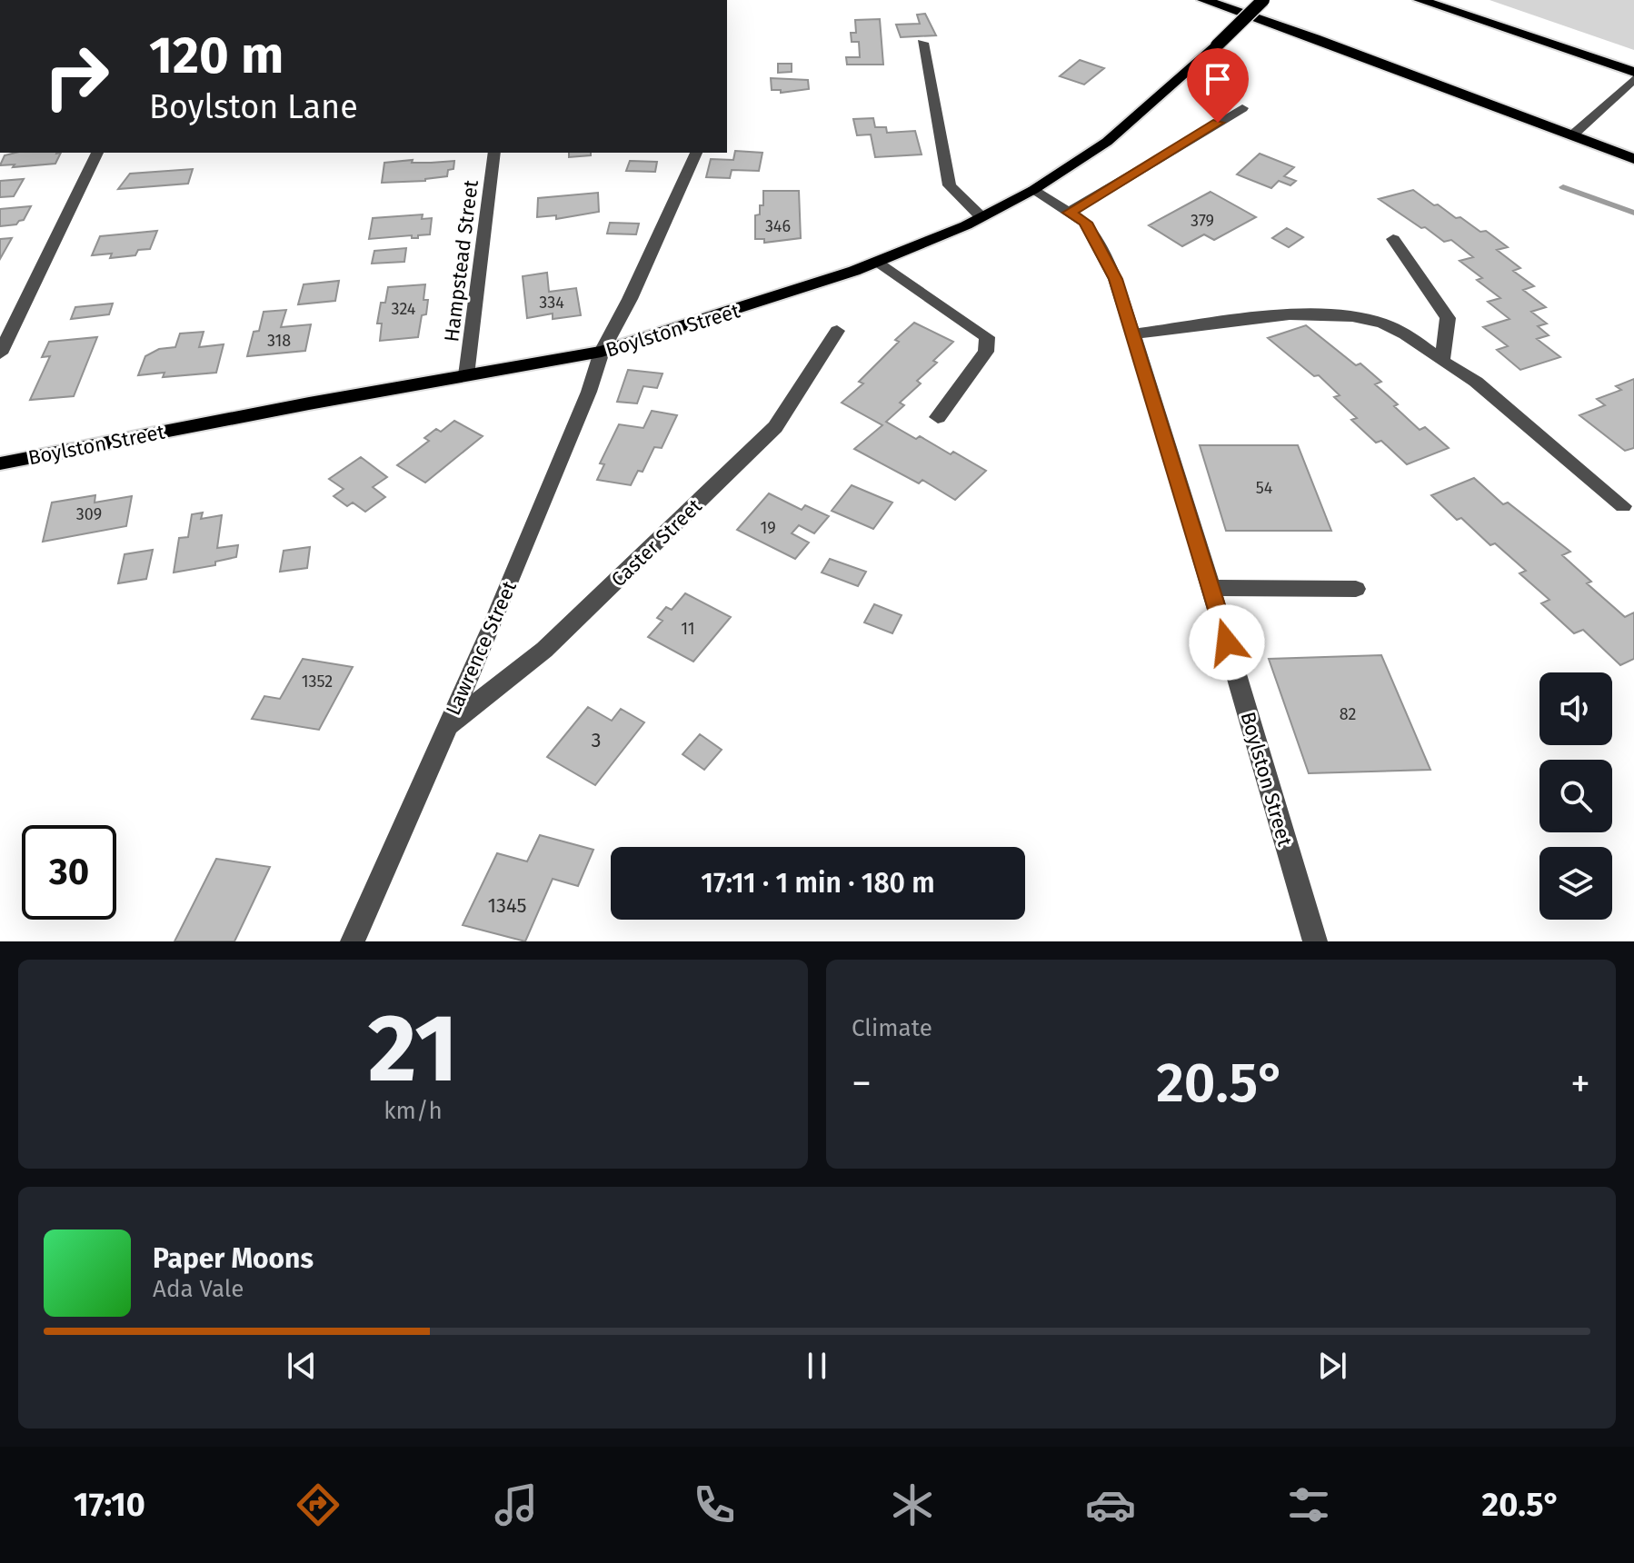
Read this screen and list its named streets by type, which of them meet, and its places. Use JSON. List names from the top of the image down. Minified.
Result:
{"streets":{"main road":["Boylston Street"],"street":["Hampstead Street","Caster Street","Lawrence Street"]},"crossings":[["Hampstead Street","Boylston Street"],["Boylston Street","Lawrence Street"],["Caster Street","Lawrence Street"]],"house_numbers":["379","346","334","324","318","54","309","19","11","1352","82","3","1345"],"page":{"turn":["120 m","Boylston Lane"],"limit":"30","trip":"17:11 · 1 min · 180 m","tile":[["21","km/h"],"Climate"],"heat":["−","20.5°","+"],"song":["Paper Moons","Ada Vale"],"tabs":["17:10","20.5°"]}}
